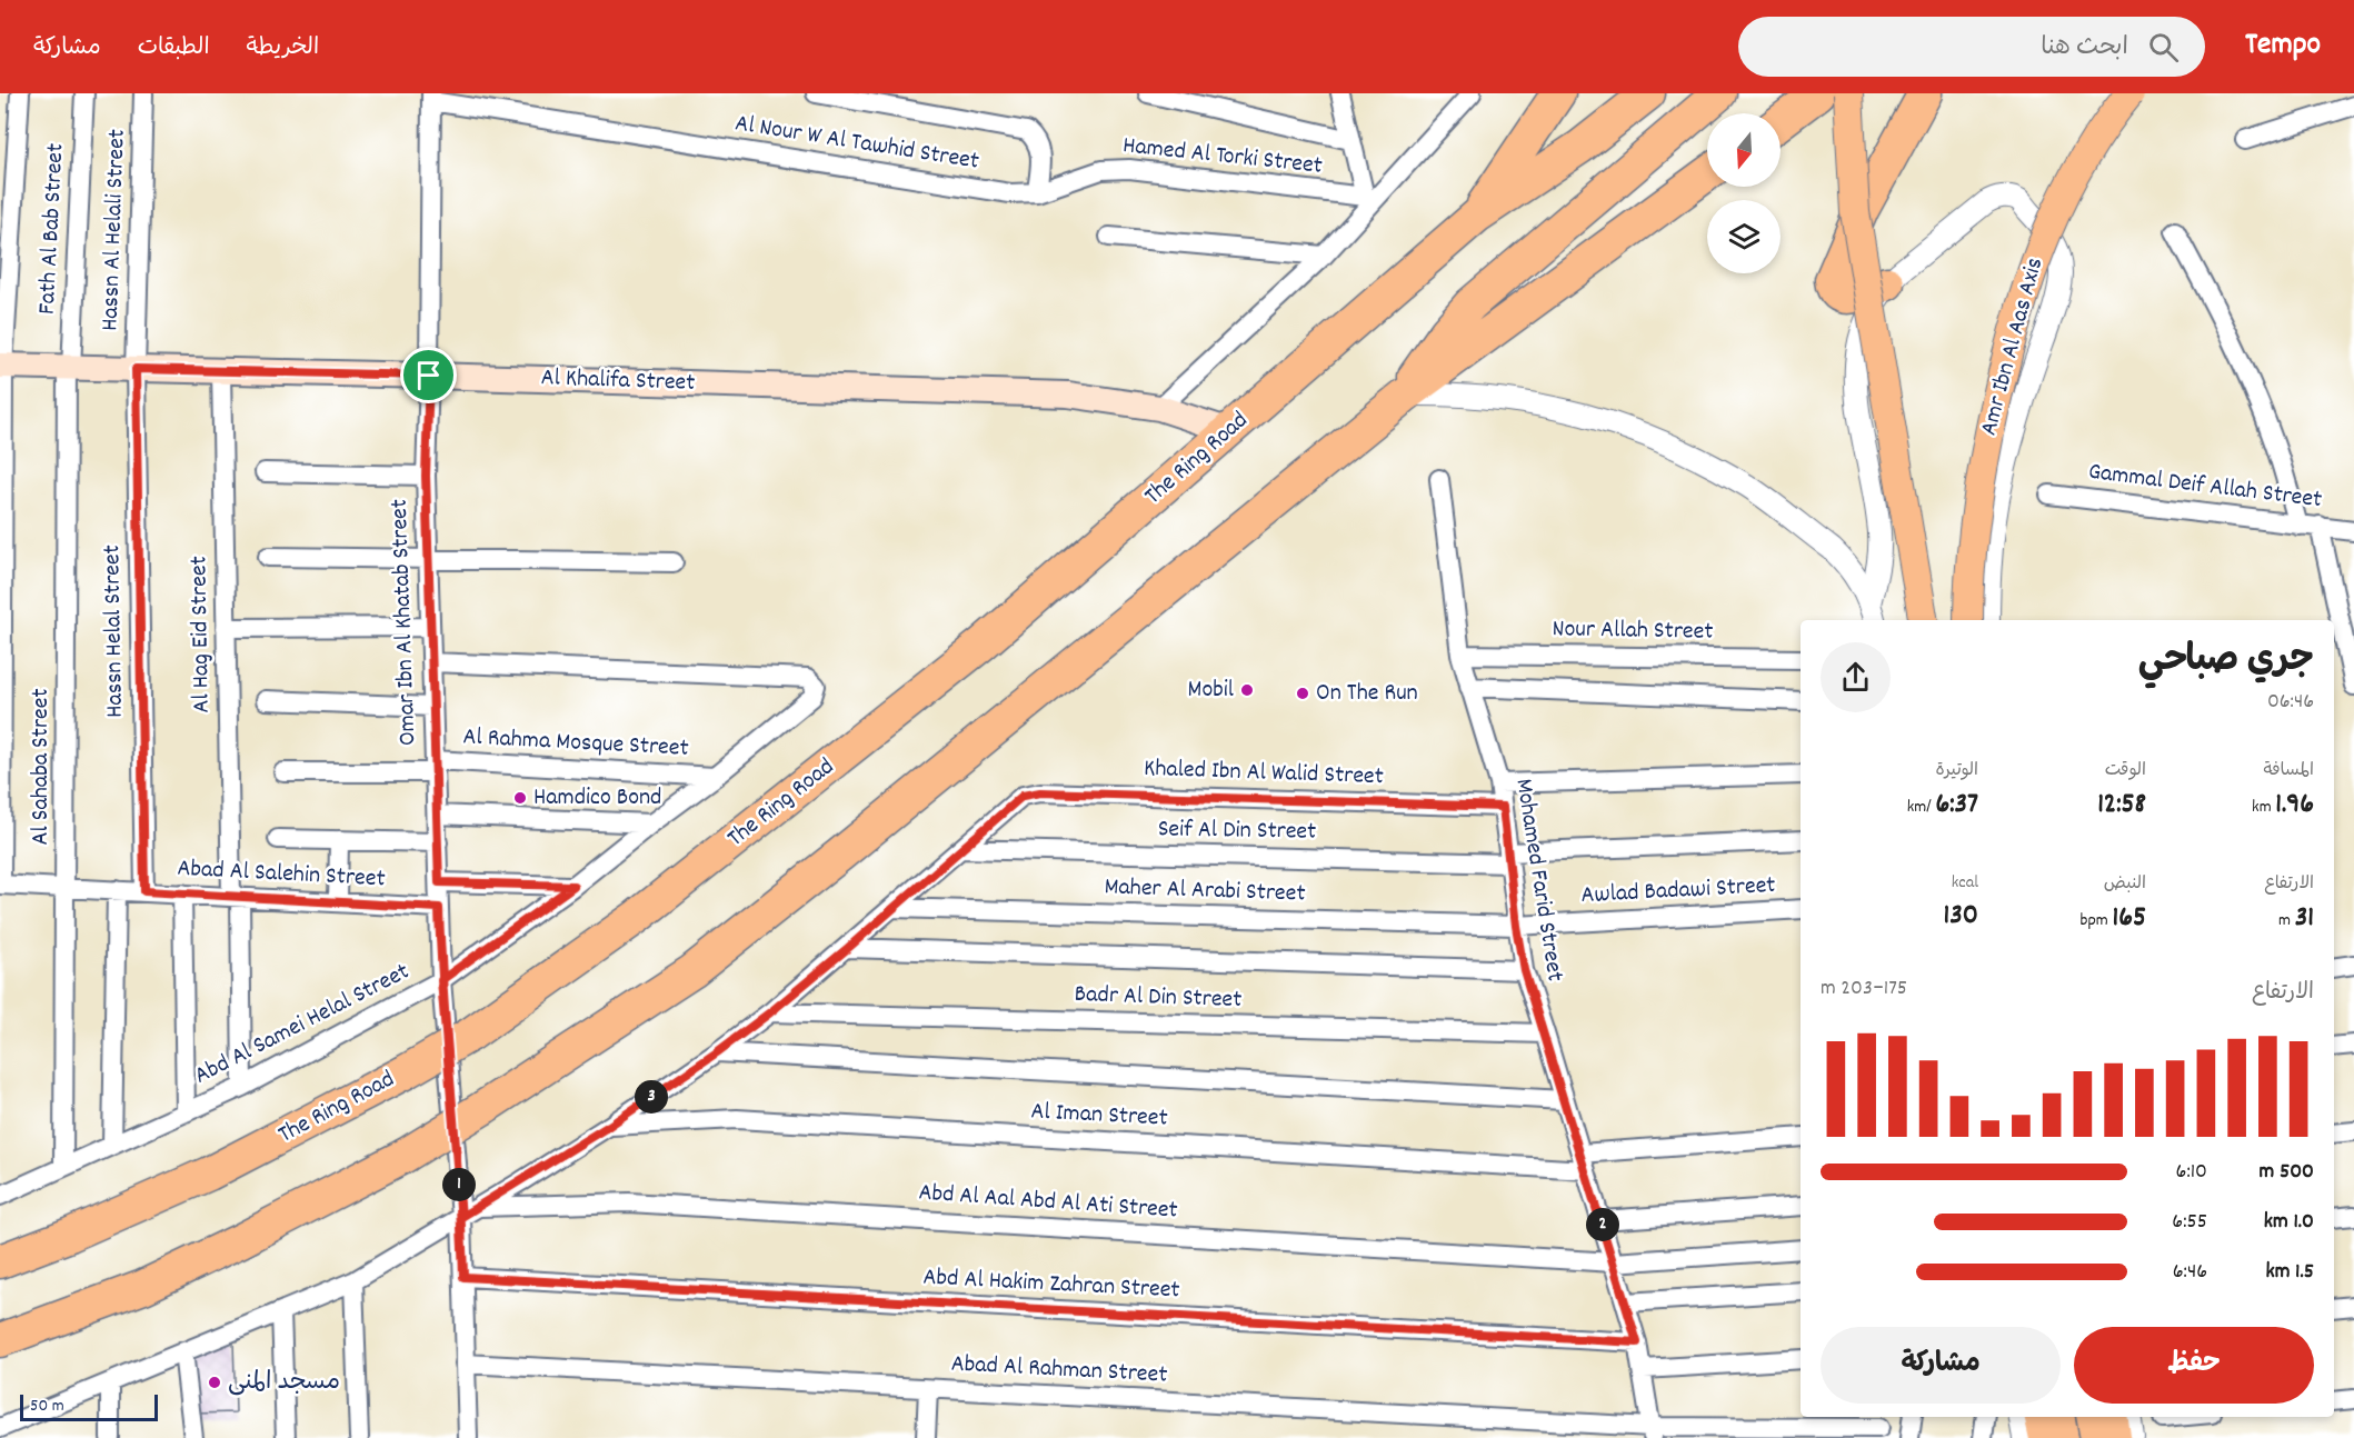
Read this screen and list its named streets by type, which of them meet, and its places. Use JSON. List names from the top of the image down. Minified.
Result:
{"streets":{"highway":["The Ring Road"],"main road":["Amr Ibn Al Aas Axis","Al Khalifa Street"],"street":["Al Nour W Al Tawhid Street","Hamed Al Torki Street","Fath Al Bab Street","Hassn Al Helali Street","Gammal Deif Allah Street","Omar Ibn Al Khatab Street","Hassn Helal Street","Nour Allah Street","Al Hag Eid Street","Al Rahma Mosque Street","Al Sahaba Street","Khaled Ibn Al Walid Street","Seif Al Din Street","Abad Al Salehin Street","Mohamed Farid Street","Maher Al Arabi Street","Awlad Badawi Street","Badr Al Din Street","Abd Al Samei Helal Street","Al Iman Street","Abd Al Aal Abd Al Ati Street","Abd Al Hakim Zahran Street","Abad Al Rahman Street"]},"crossings":[["Al Nour W Al Tawhid Street","Hamed Al Torki Street"],["Al Nour W Al Tawhid Street","Omar Ibn Al Khatab Street"],["Fath Al Bab Street","Al Khalifa Street"],["Fath Al Bab Street","Al Sahaba Street"],["Hassn Al Helali Street","Al Khalifa Street"],["Hassn Al Helali Street","Hassn Helal Street"],["Al Khalifa Street","The Ring Road"],["Al Khalifa Street","Omar Ibn Al Khatab Street"],["Al Khalifa Street","Hassn Helal Street"],["Al Khalifa Street","Al Hag Eid Street"],["Al Khalifa Street","Al Sahaba Street"],["Omar Ibn Al Khatab Street","Al Rahma Mosque Street"],["Omar Ibn Al Khatab Street","Abad Al Salehin Street"],["Omar Ibn Al Khatab Street","Abd Al Samei Helal Street"],["Omar Ibn Al Khatab Street","Abd Al Hakim Zahran Street"],["Omar Ibn Al Khatab Street","Abad Al Rahman Street"],["Hassn Helal Street","Abad Al Salehin Street"],["Nour Allah Street","Mohamed Farid Street"],["Al Hag Eid Street","Abad Al Salehin Street"],["Al Hag Eid Street","Abd Al Samei Helal Street"],["Al Rahma Mosque Street","Abd Al Samei Helal Street"],["Al Sahaba Street","Abad Al Salehin Street"],["Al Sahaba Street","Abd Al Samei Helal Street"],["Khaled Ibn Al Walid Street","Seif Al Din Street"],["Khaled Ibn Al Walid Street","Mohamed Farid Street"],["Seif Al Din Street","Mohamed Farid Street"],["Mohamed Farid Street","Maher Al Arabi Street"],["Mohamed Farid Street","Awlad Badawi Street"],["Mohamed Farid Street","Badr Al Din Street"],["Mohamed Farid Street","Al Iman Street"],["Mohamed Farid Street","Abd Al Aal Abd Al Ati Street"],["Mohamed Farid Street","Abd Al Hakim Zahran Street"],["Mohamed Farid Street","Abad Al Rahman Street"],["Maher Al Arabi Street","Awlad Badawi Street"]],"places":["Mobil","On The Run","Hamdico Bond","مسجد المنى"],"scale_bar":"50 m","north":"bottom","page":{"header":"Tempo","search":"ابحث هنا","nav":["الخريطة","الطبقات","مشاركة"],"heading":["جري صباحي","06:46"],"stats":[["المسافة","1.96 km"],["الوقت","12:58"],["الوتيرة","6:37 /km"],["الارتفاع","31 m"],["النبض","165 bpm"],["kcal","130"]],"chart":["الارتفاع","175–203 m"],"pins":["3","1","2"],"list":[{"name":"500 m","note":"6:10"},{"name":"1.0 km","note":"6:55"},{"name":"1.5 km","note":"6:46"}],"buttons":["حفظ","مشاركة"],"scale":"50 m"}}
